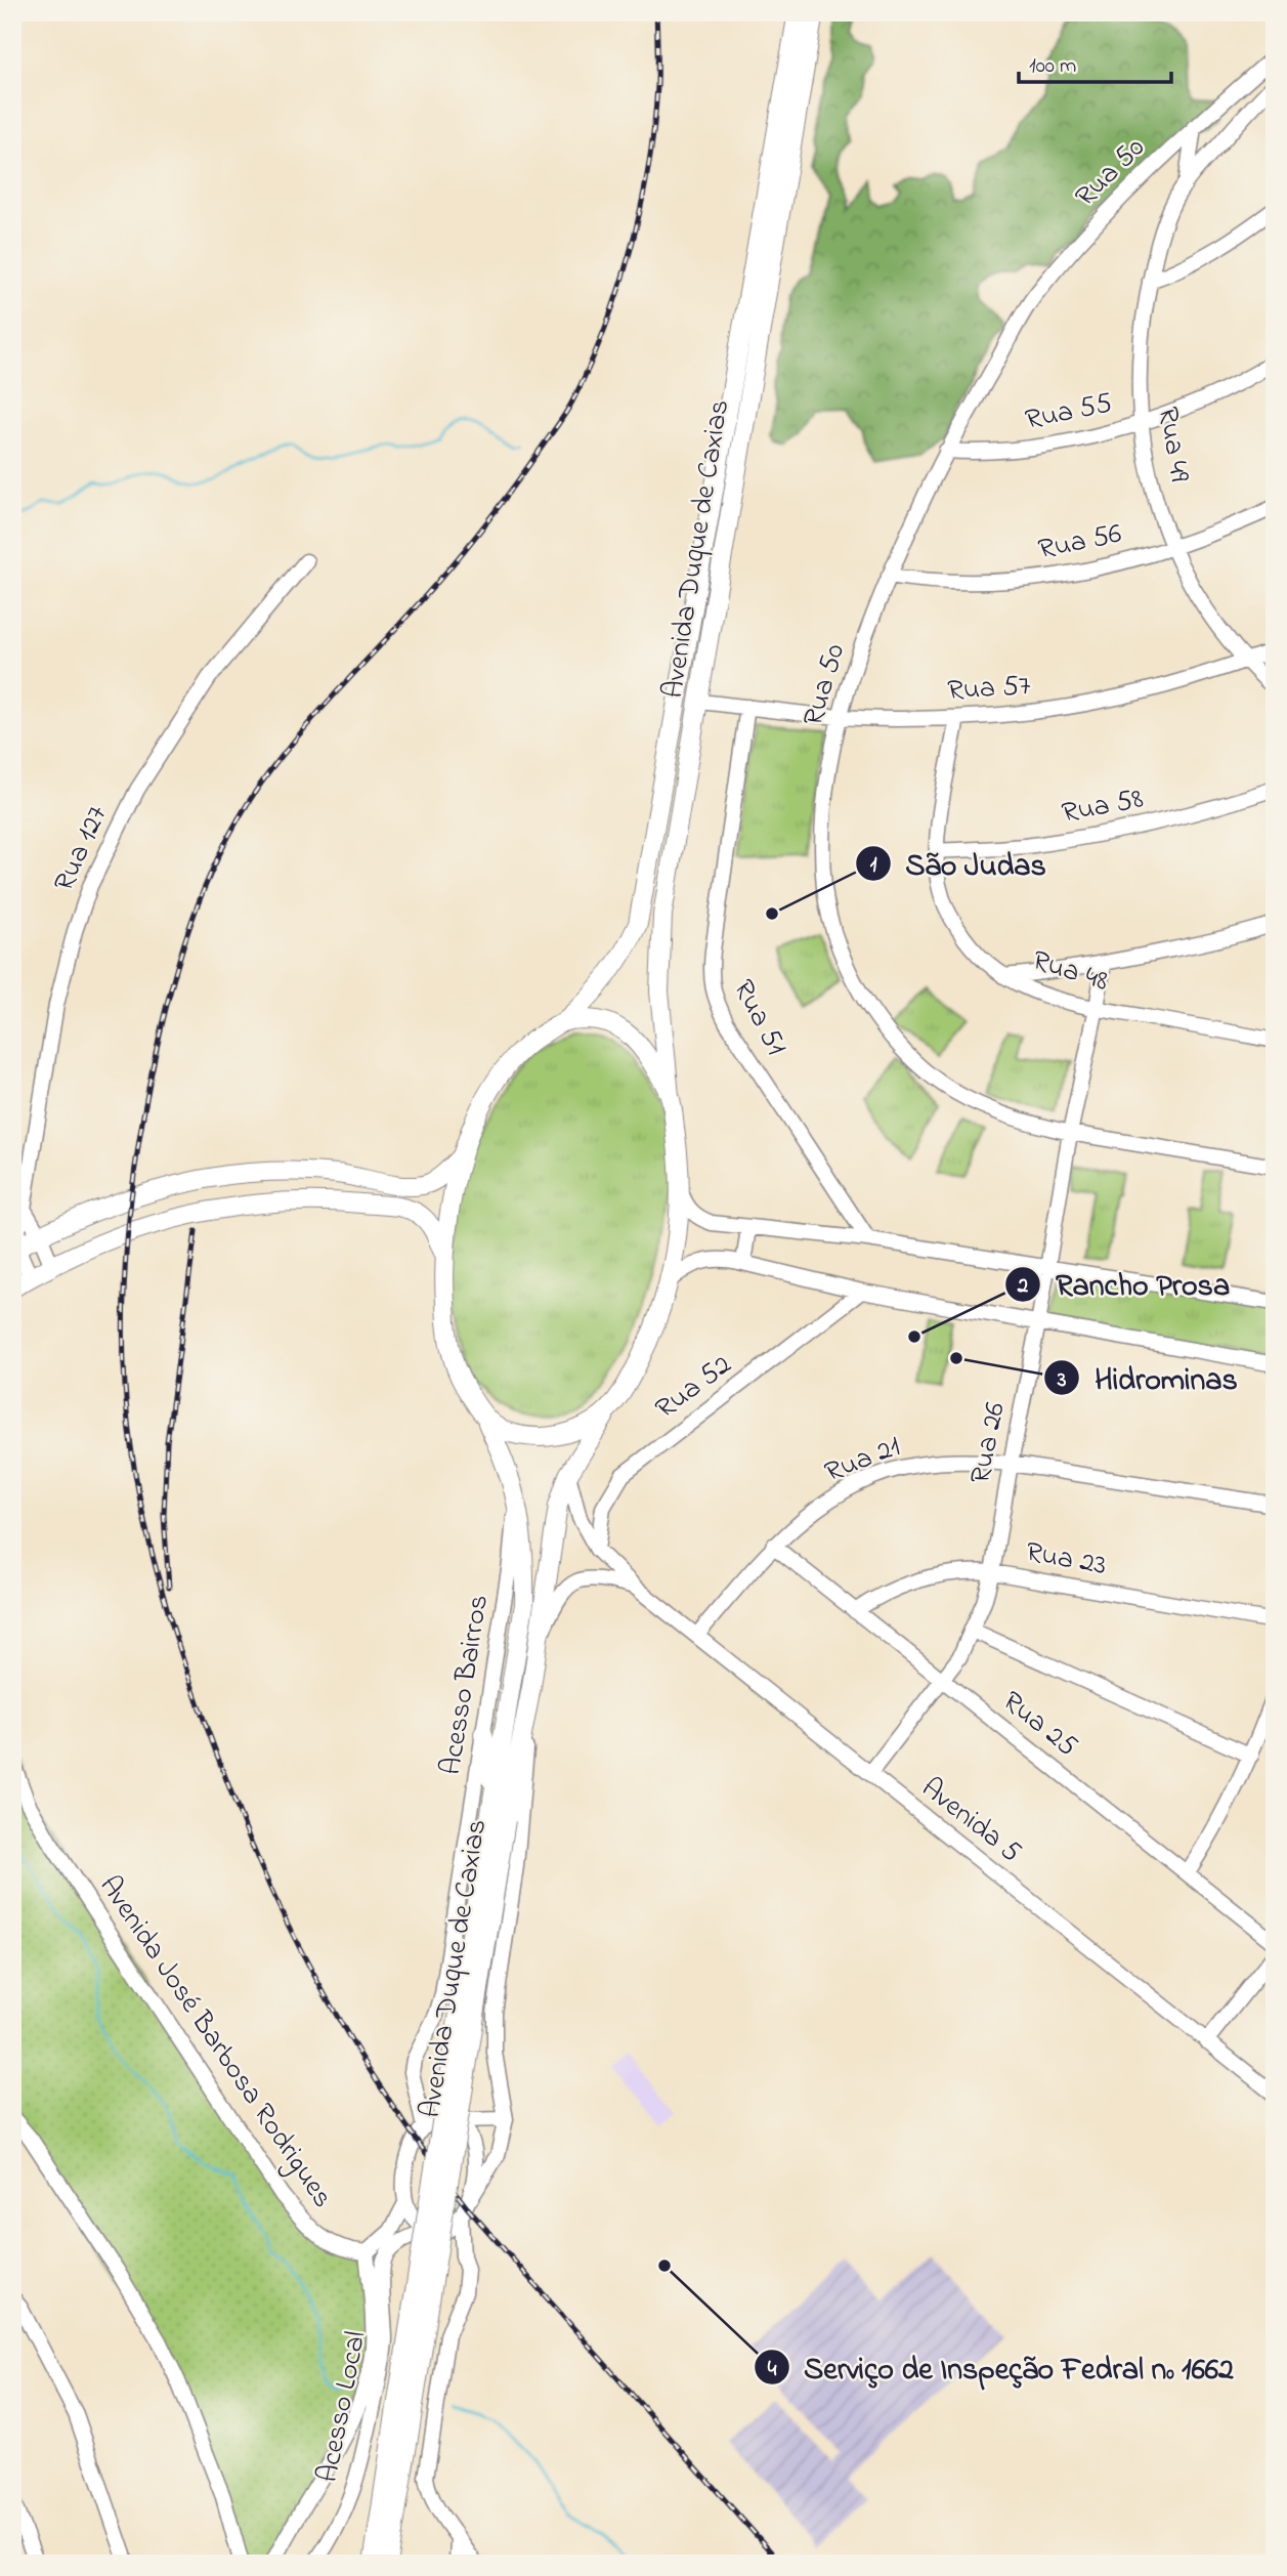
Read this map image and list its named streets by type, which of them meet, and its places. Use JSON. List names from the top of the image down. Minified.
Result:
{"streets":{"main road":["Avenida Duque de Caxias"],"street":["Rua 50","Rua 55","Rua 49","Rua 56","Rua 57","Rua 58","Rua 127","Rua 48","Rua 51","Rua 52","Rua 26","Rua 21","Rua 23","Acesso Bairros","Rua 25","Avenida 5","Avenida José Barbosa Rodrigues","Acesso Local"]},"crossings":[["Rua 50","Rua 55"],["Rua 50","Rua 56"],["Rua 50","Rua 57"],["Rua 50","Rua 26"],["Rua 55","Rua 49"],["Rua 49","Rua 56"],["Rua 49","Rua 57"],["Avenida Duque de Caxias","Rua 57"],["Avenida Duque de Caxias","Acesso Bairros"],["Avenida Duque de Caxias","Avenida 5"],["Rua 57","Rua 48"],["Rua 57","Rua 51"],["Rua 58","Rua 48"],["Rua 48","Rua 26"],["Rua 52","Avenida 5"],["Rua 26","Rua 21"],["Rua 26","Rua 23"],["Rua 26","Rua 25"],["Rua 26","Avenida 5"],["Rua 21","Rua 25"],["Rua 21","Avenida 5"],["Rua 23","Rua 25"],["Acesso Bairros","Acesso Local"]],"places":["São Judas","Rancho Prosa","Hidrominas","Serviço de Inspeção Fedral nº 1662"],"scale_bar":"100 m"}
